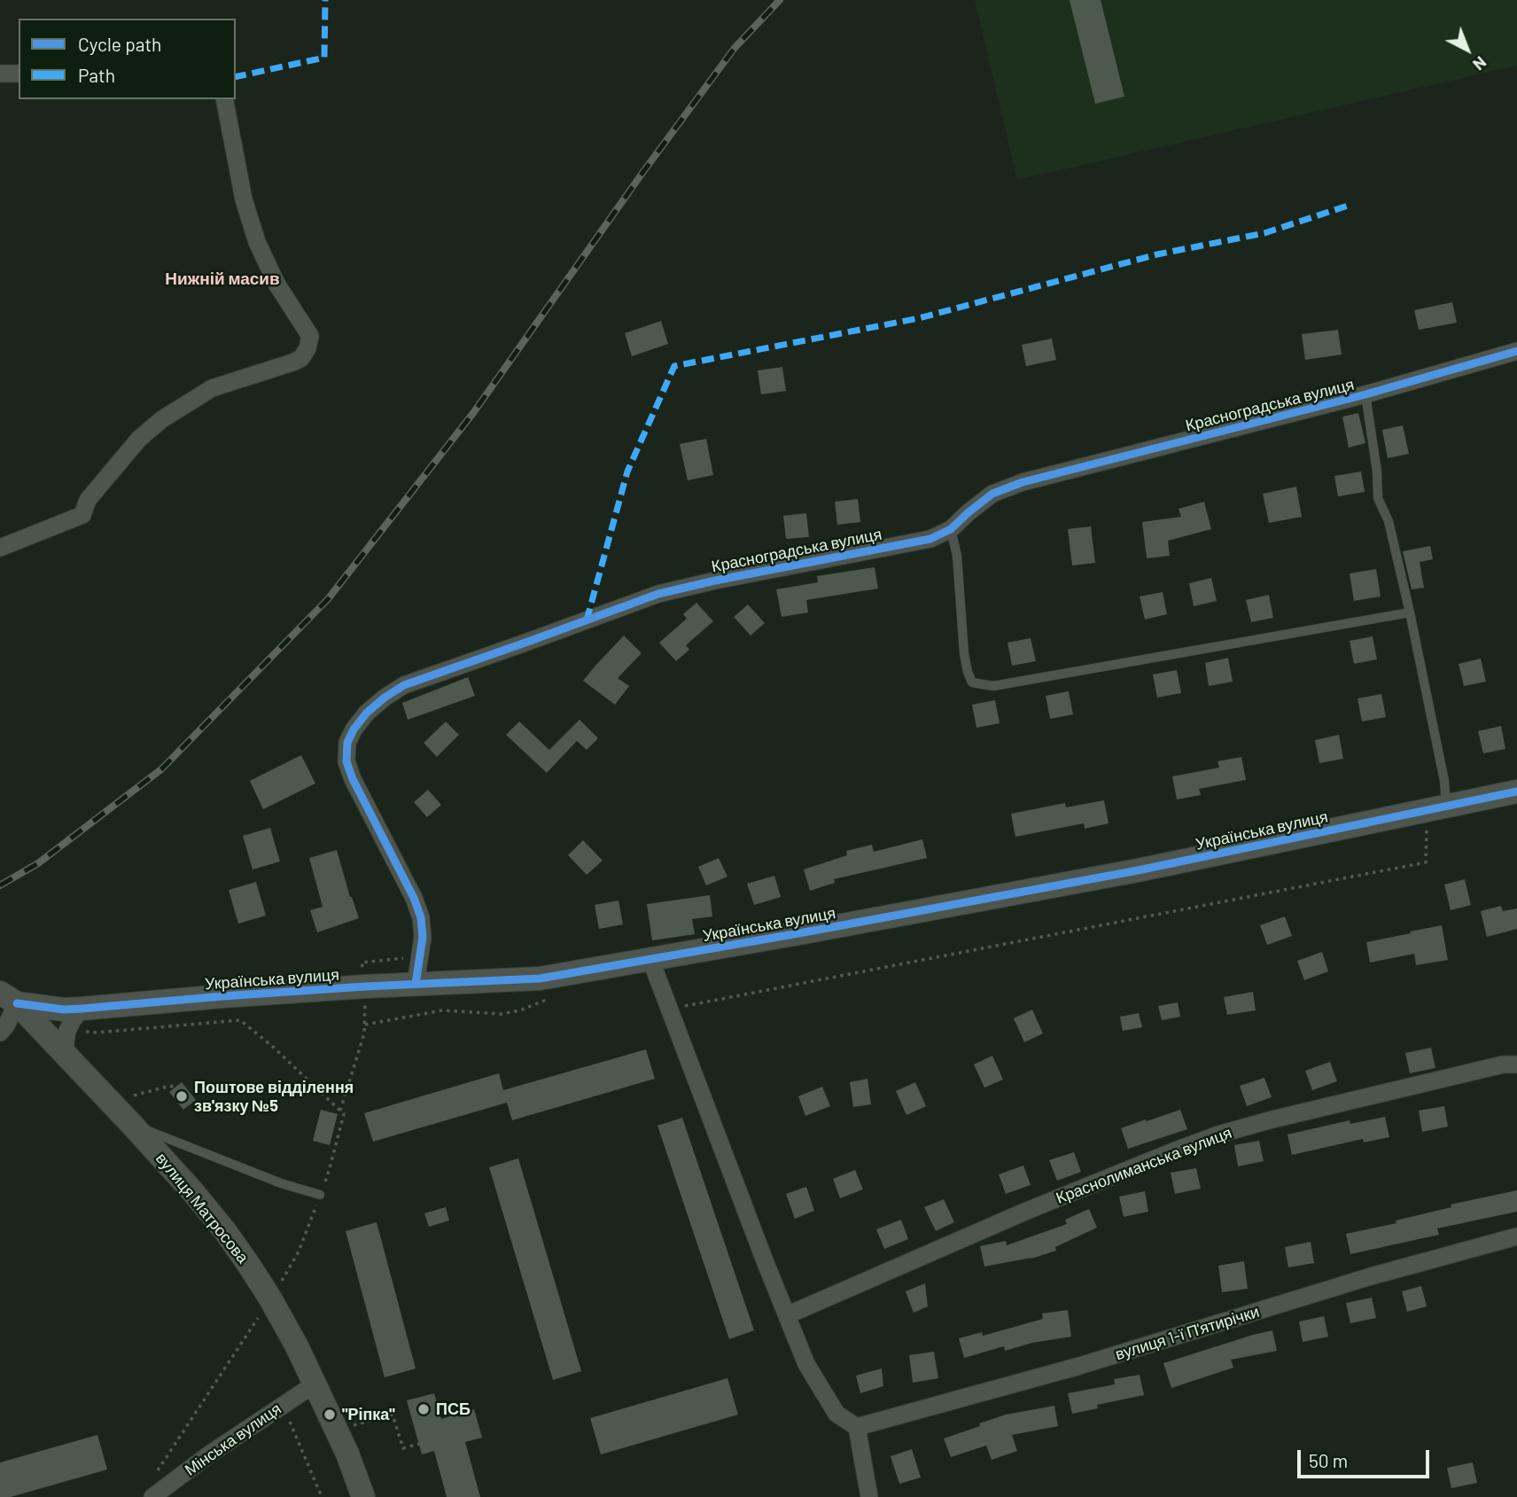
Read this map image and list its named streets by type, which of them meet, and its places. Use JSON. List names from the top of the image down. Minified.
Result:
{"streets":{"street":["Красноградська вулиця","Українська вулиця","Краснолиманська вулиця","вулиця Матросова","вулиця 1-ї П'ятирічки","Мінська вулиця"]},"crossings":[["Красноградська вулиця","Українська вулиця"],["Українська вулиця","вулиця Матросова"],["вулиця Матросова","Мінська вулиця"]],"districts":["Нижній масив"],"places":["Поштове відділення зв'язку №5","ПСБ","\"Ріпка\""],"legend":["Cycle path","Path"],"scale_bar":"50 m","north":"bottom right"}
